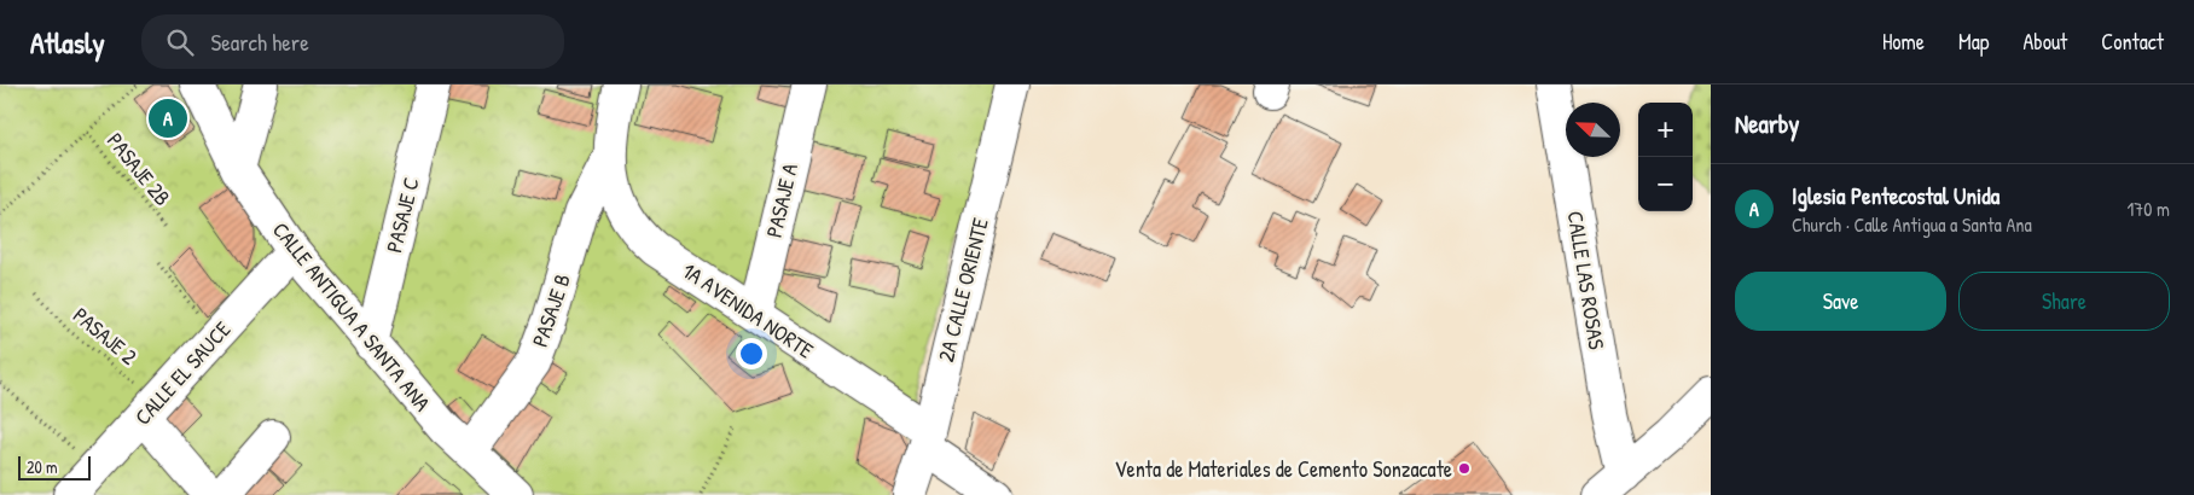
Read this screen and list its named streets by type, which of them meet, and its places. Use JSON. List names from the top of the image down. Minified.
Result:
{"streets":{"street":["PASAJE A","PASAJE C","CALLE LAS ROSAS","2A CALLE ORIENTE","PASAJE B","1A AVENIDA NORTE","CALLE ANTIGUA A SANTA ANA","CALLE EL SAUCE"],"path":["PASAJE 2B","PASAJE 2"]},"crossings":[["PASAJE A","1A AVENIDA NORTE"],["PASAJE C","CALLE ANTIGUA A SANTA ANA"],["2A CALLE ORIENTE","1A AVENIDA NORTE"],["PASAJE B","1A AVENIDA NORTE"],["PASAJE B","CALLE ANTIGUA A SANTA ANA"],["CALLE ANTIGUA A SANTA ANA","CALLE EL SAUCE"],["PASAJE 2","CALLE EL SAUCE"]],"places":["Venta de Materiales de Cemento Sonzacate"],"scale_bar":"20 m","north":"top left","page":{"header":"Atlasly","search":"Search here","nav":["Home","Map","About","Contact"],"heading":"Nearby","pins":"A","map_buttons":["+","−"],"list":[{"mark":"A","name":"Iglesia Pentecostal Unida","note":"Church · Calle Antigua a Santa Ana","value":"170 m"}],"buttons":["Save","Share"],"scale":"20 m"}}
